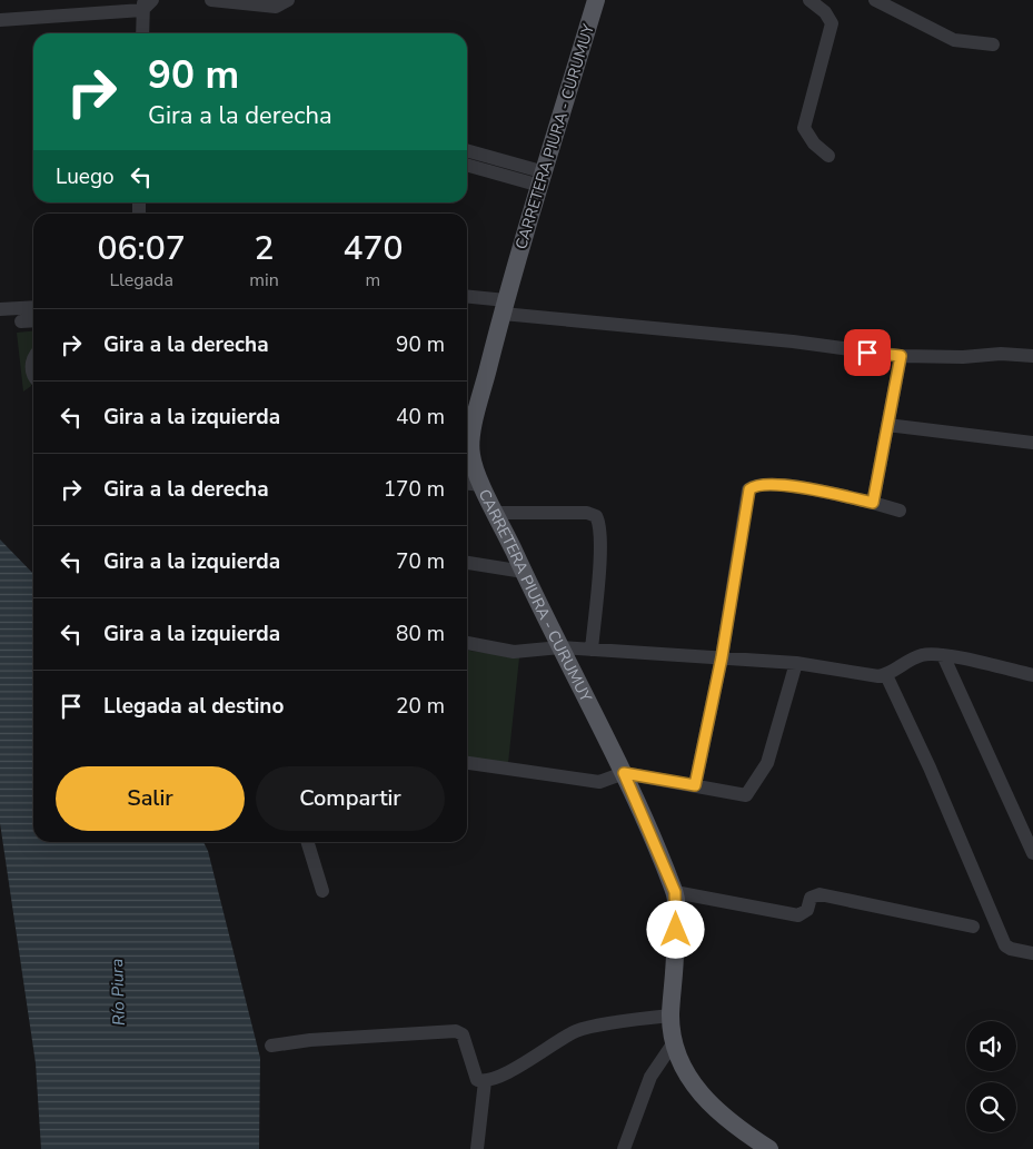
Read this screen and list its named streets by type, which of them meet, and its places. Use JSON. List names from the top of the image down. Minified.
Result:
{"streets":{"main road":["CARRETERA PIURA - CURUMUY"]},"water":["Río Piura"],"page":{"turn":["90 m","Gira a la derecha"],"then":"Luego","eta":["06:07","Llegada","2","min","470","m"],"list":[{"name":"Gira a la derecha","value":"90 m"},{"name":"Gira a la izquierda","value":"40 m"},{"name":"Gira a la derecha","value":"170 m"},{"name":"Gira a la izquierda","value":"70 m"},{"name":"Gira a la izquierda","value":"80 m"},{"name":"Llegada al destino","value":"20 m"}],"buttons":["Salir","Compartir"]}}
